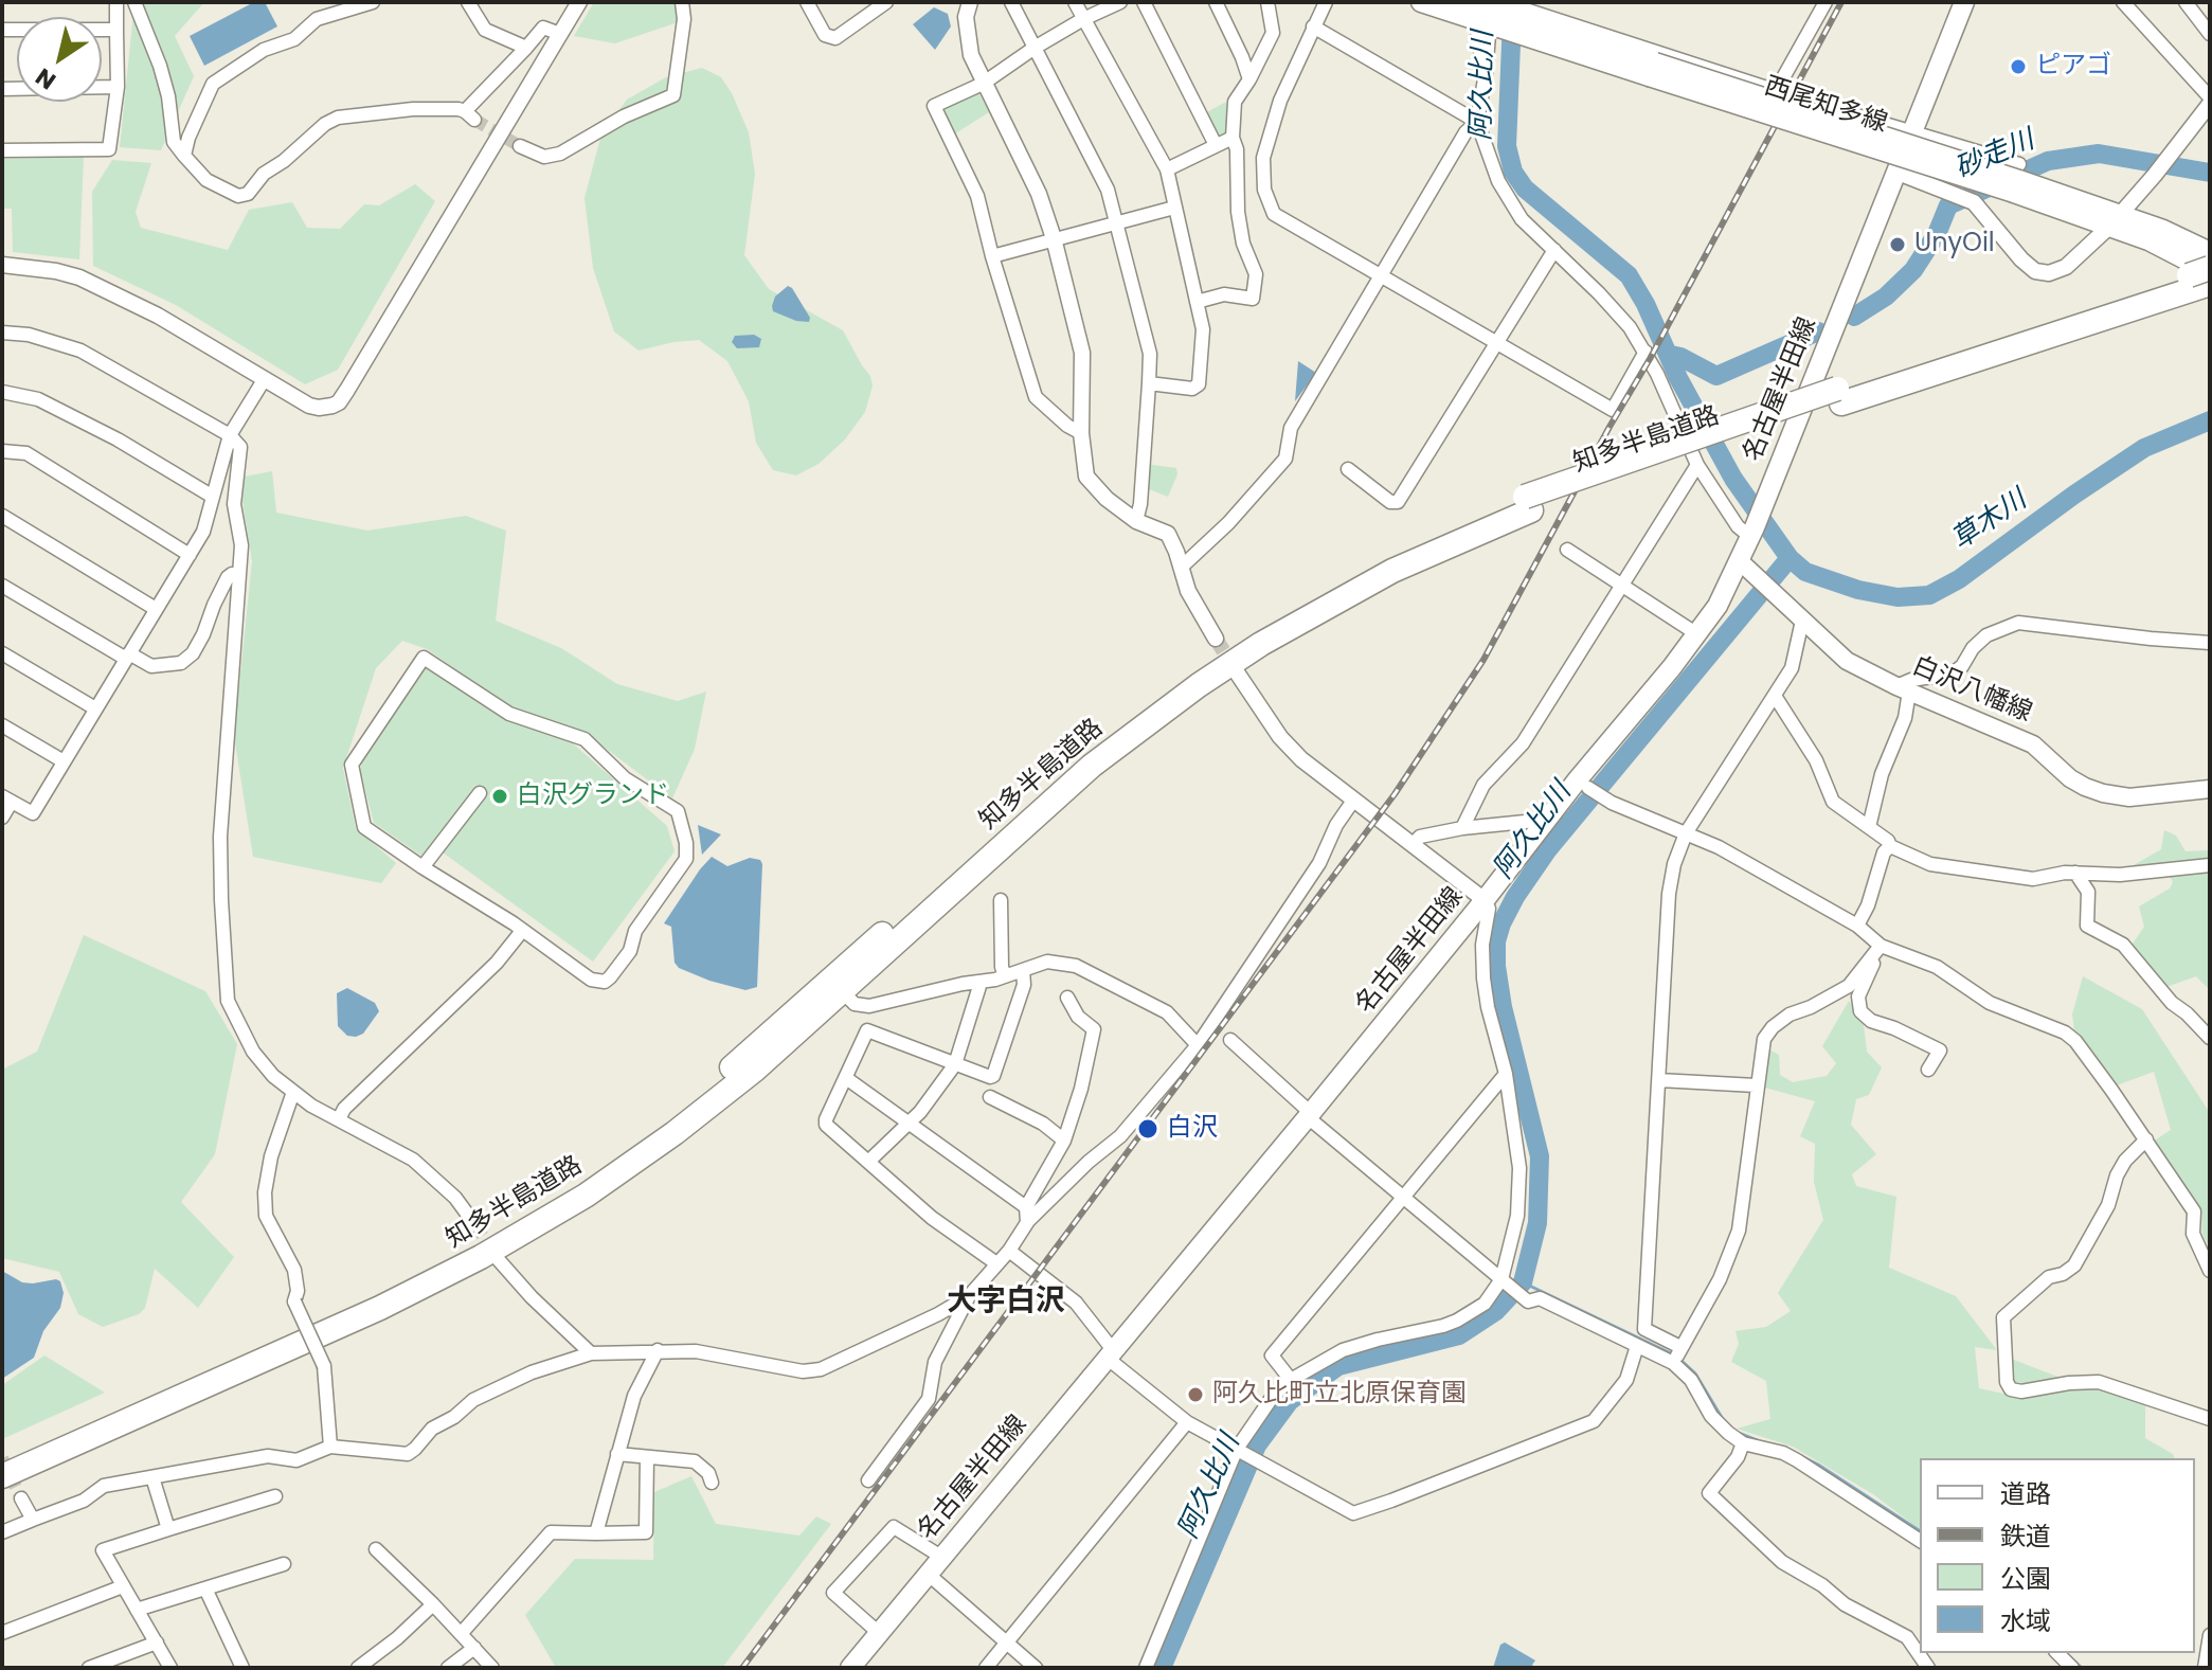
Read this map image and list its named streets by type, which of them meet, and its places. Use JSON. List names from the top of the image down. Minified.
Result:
{"streets":{"highway":["知多半島道路"],"main road":["西尾知多線","名古屋半田線","白沢八幡線"]},"crossings":[["西尾知多線","知多半島道路"],["名古屋半田線","白沢八幡線"]],"districts":["大字白沢"],"water":["阿久比川","砂走川","草木川"],"places":["ピアゴ","UnyOil","白沢グランド","白沢","阿久比町立北原保育園"],"legend":["道路","鉄道","公園","水域"],"north":"bottom left"}
